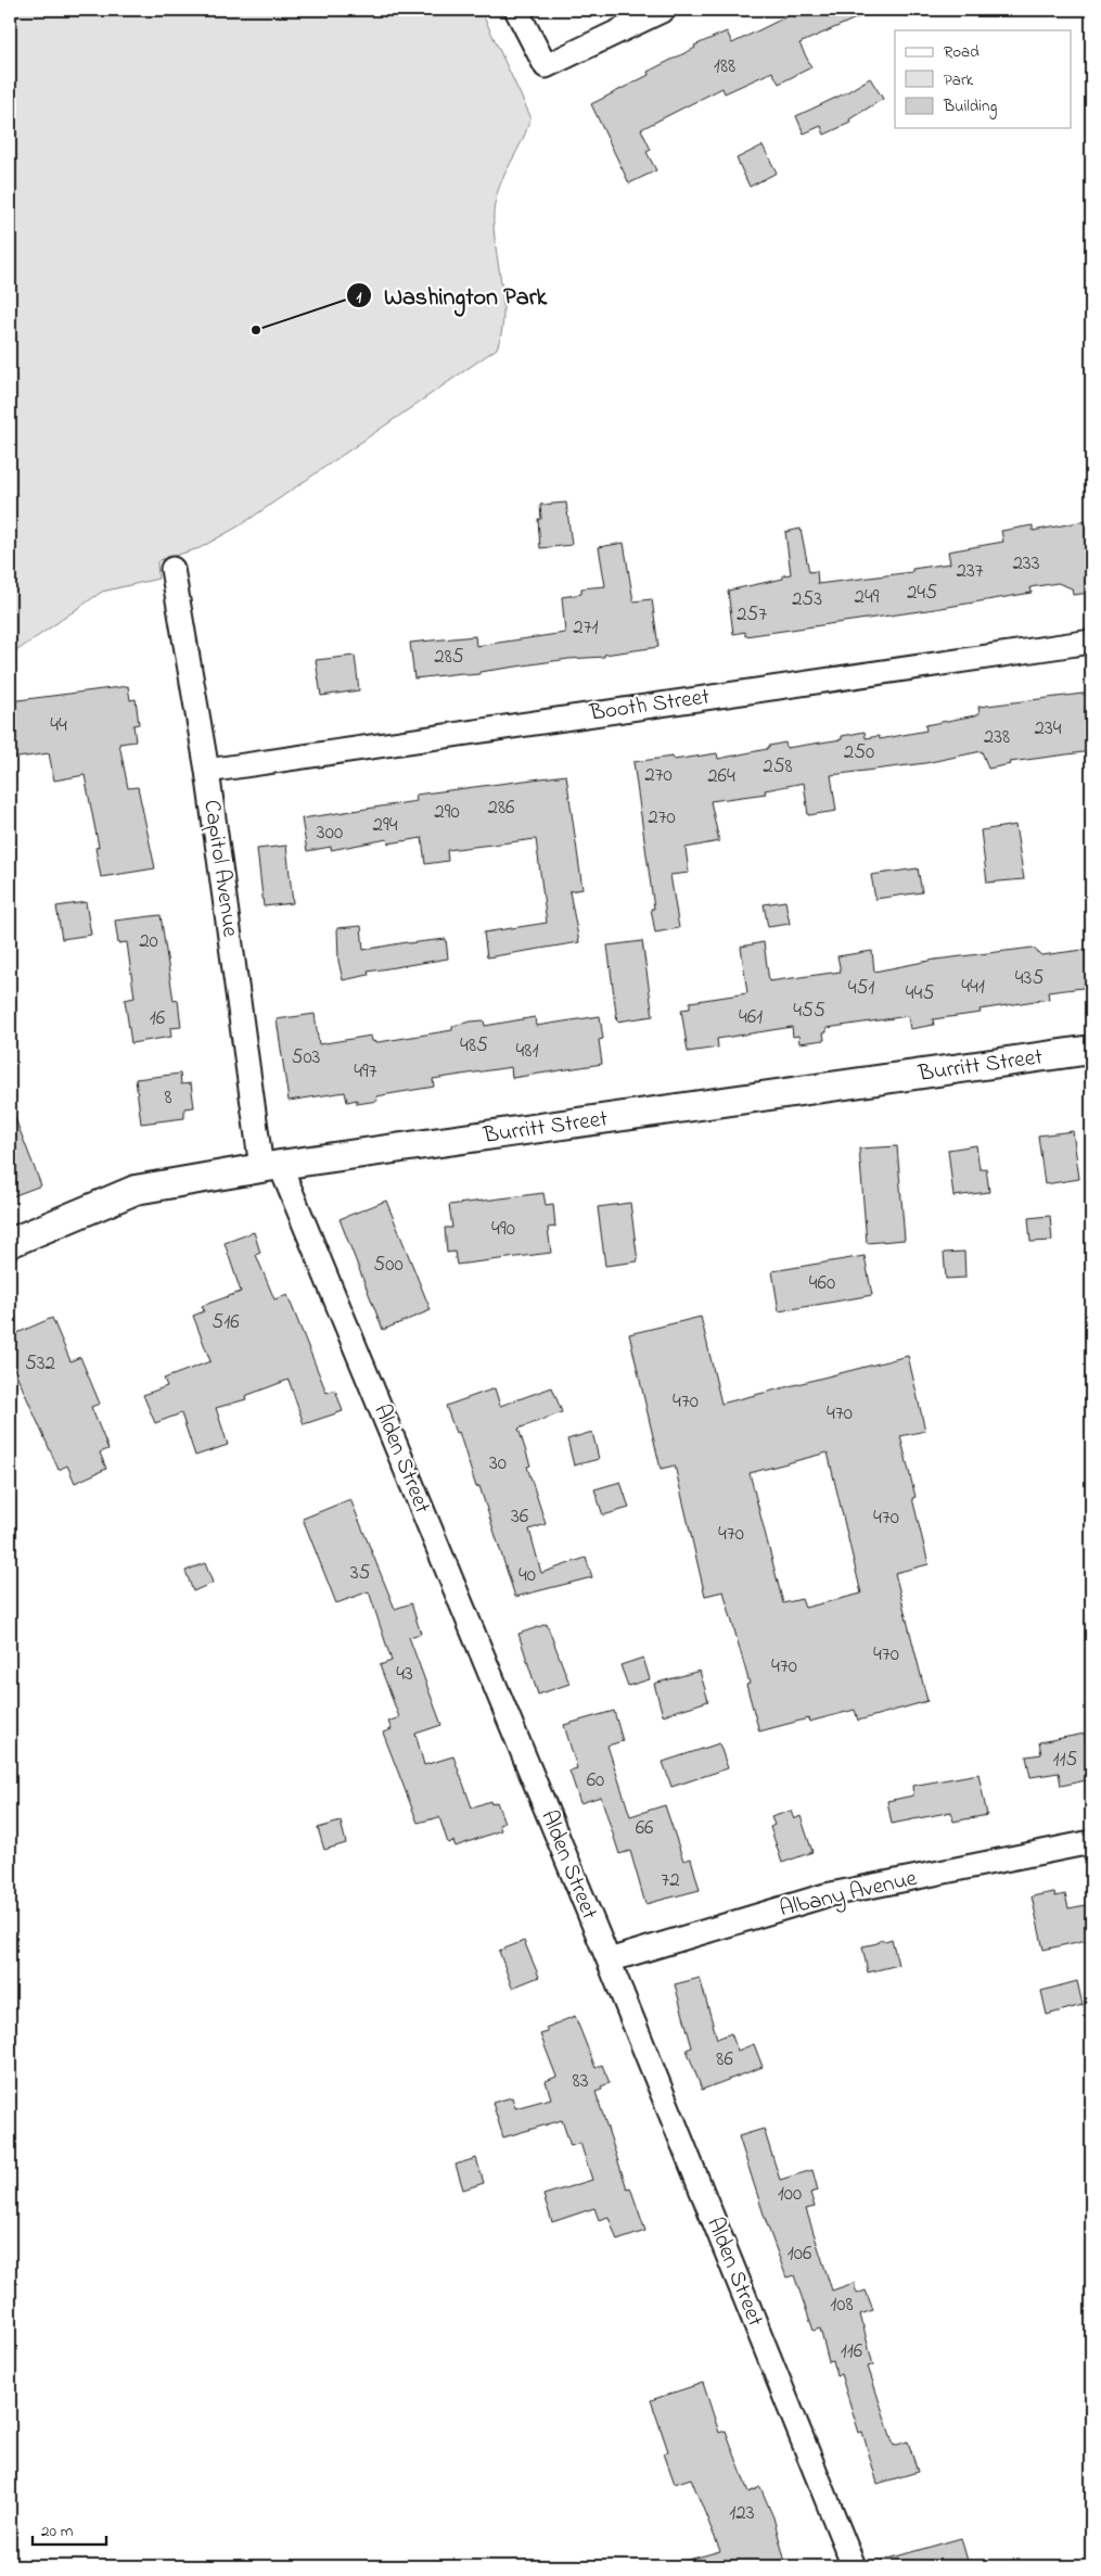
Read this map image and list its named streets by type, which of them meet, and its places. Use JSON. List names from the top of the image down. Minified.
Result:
{"streets":{"street":["Booth Street","Capitol Avenue","Burritt Street","Alden Street","Albany Avenue"]},"crossings":[["Booth Street","Capitol Avenue"],["Capitol Avenue","Burritt Street"],["Capitol Avenue","Alden Street"],["Burritt Street","Alden Street"],["Alden Street","Albany Avenue"]],"places":["Washington Park"],"house_numbers":["188","233","237","245","249","253","257","271","285","44","234","238","250","258","270","264","286","290","270","294","300","20","435","441","451","445","455","461","16","485","481","503","497","8","490","500","460","516","532","470","470","30","36","470","470","35","40","470","470","43","115","60","66","72","86","83","100","106","108","116","123"],"legend":["Road","Park","Building"],"scale_bar":"20 m"}
